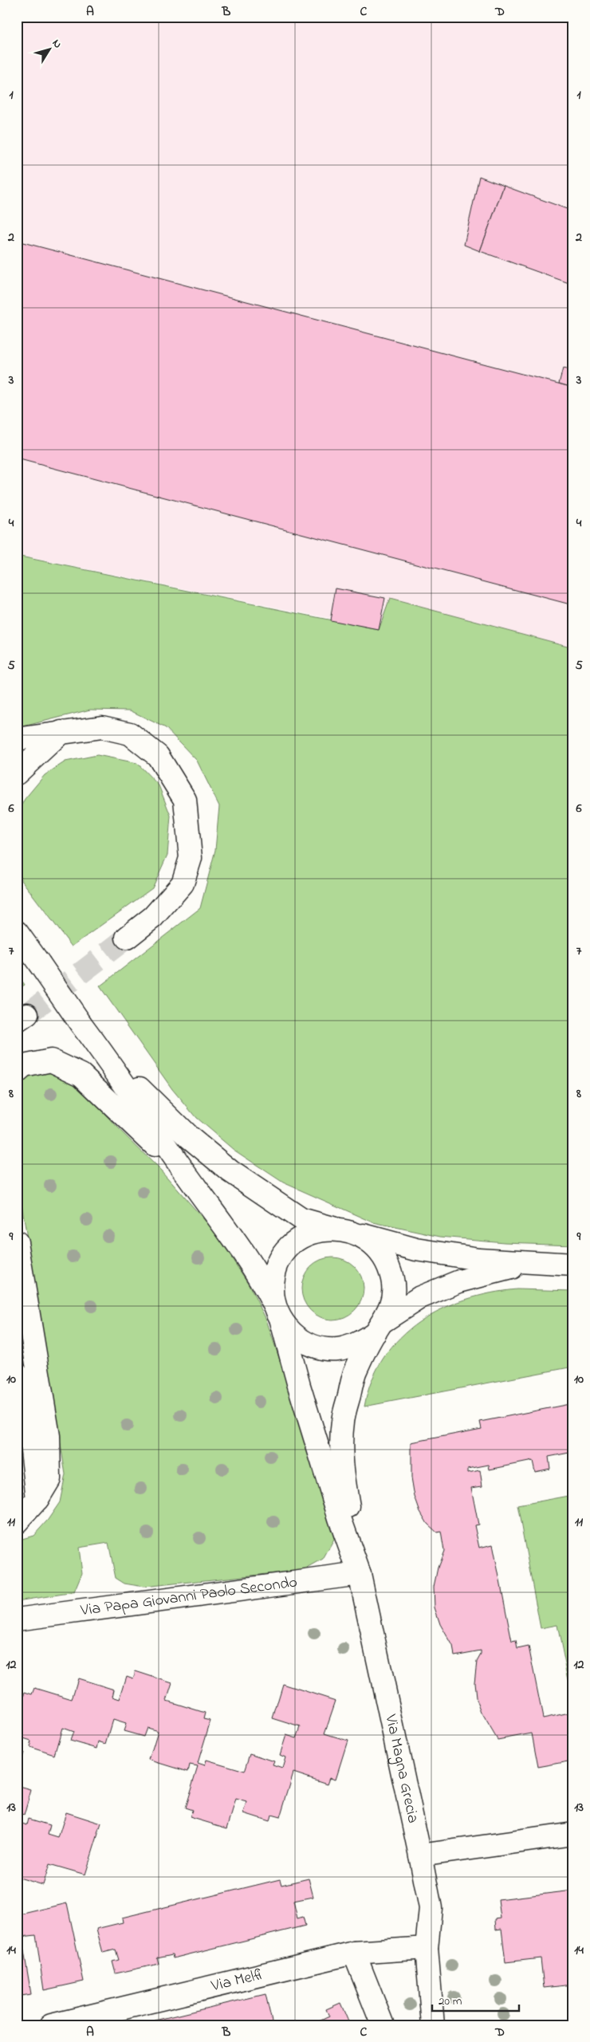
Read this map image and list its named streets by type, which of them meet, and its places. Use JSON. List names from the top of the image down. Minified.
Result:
{"streets":{"street":["Via Papa Giovanni Paolo Secondo","Via Magna Grecia","Via Melfi"]},"crossings":[["Via Papa Giovanni Paolo Secondo","Via Magna Grecia"],["Via Magna Grecia","Via Melfi"]],"scale_bar":"20 m","north":"top right","grid":{"columns":["A","B","C","D"],"rows":["1","2","3","4","5","6","7","8","9","10","11","12","13","14"]}}
